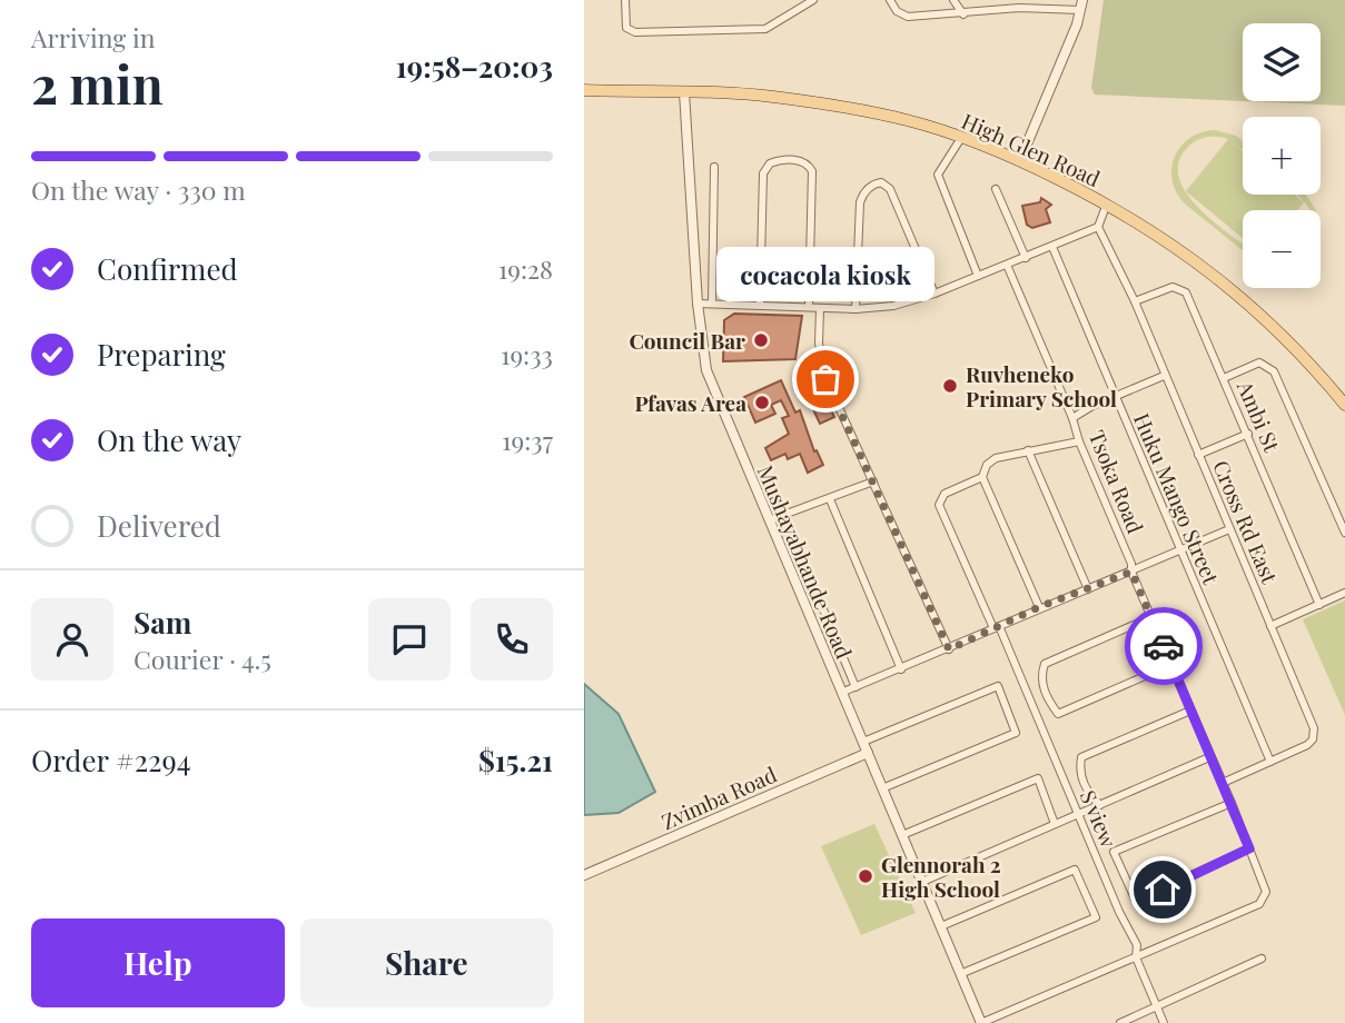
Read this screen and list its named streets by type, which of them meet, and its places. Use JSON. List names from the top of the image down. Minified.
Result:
{"streets":{"main road":["High Glen Road"],"street":["Ambi St","Tsoka Road","Huku Mango Street","Cross Rd East","Mushayabhande Road","Zvimba Road","S view"]},"crossings":[["High Glen Road","Mushayabhande Road"],["Ambi St","Cross Rd East"],["Tsoka Road","Cross Rd East"],["Tsoka Road","S view"],["Huku Mango Street","Cross Rd East"],["Mushayabhande Road","Zvimba Road"]],"places":["Council Bar","cocacola kiosk","Ruvheneko Primary School","Pfavas Area","Glennorah 2 High School"],"page":{"heading":["2 min","Arriving in","19:58–20:03"],"panel":["Sam","Courier · 4.5","Order #2294","$15.21"],"map_buttons":["+","−"],"bar":"On the way · 330 m","list":[["Confirmed","19:28"],["Preparing","19:33"],["On the way","19:37"],"Delivered"],"bubble":"cocacola kiosk","buttons":["Help","Share"]}}
